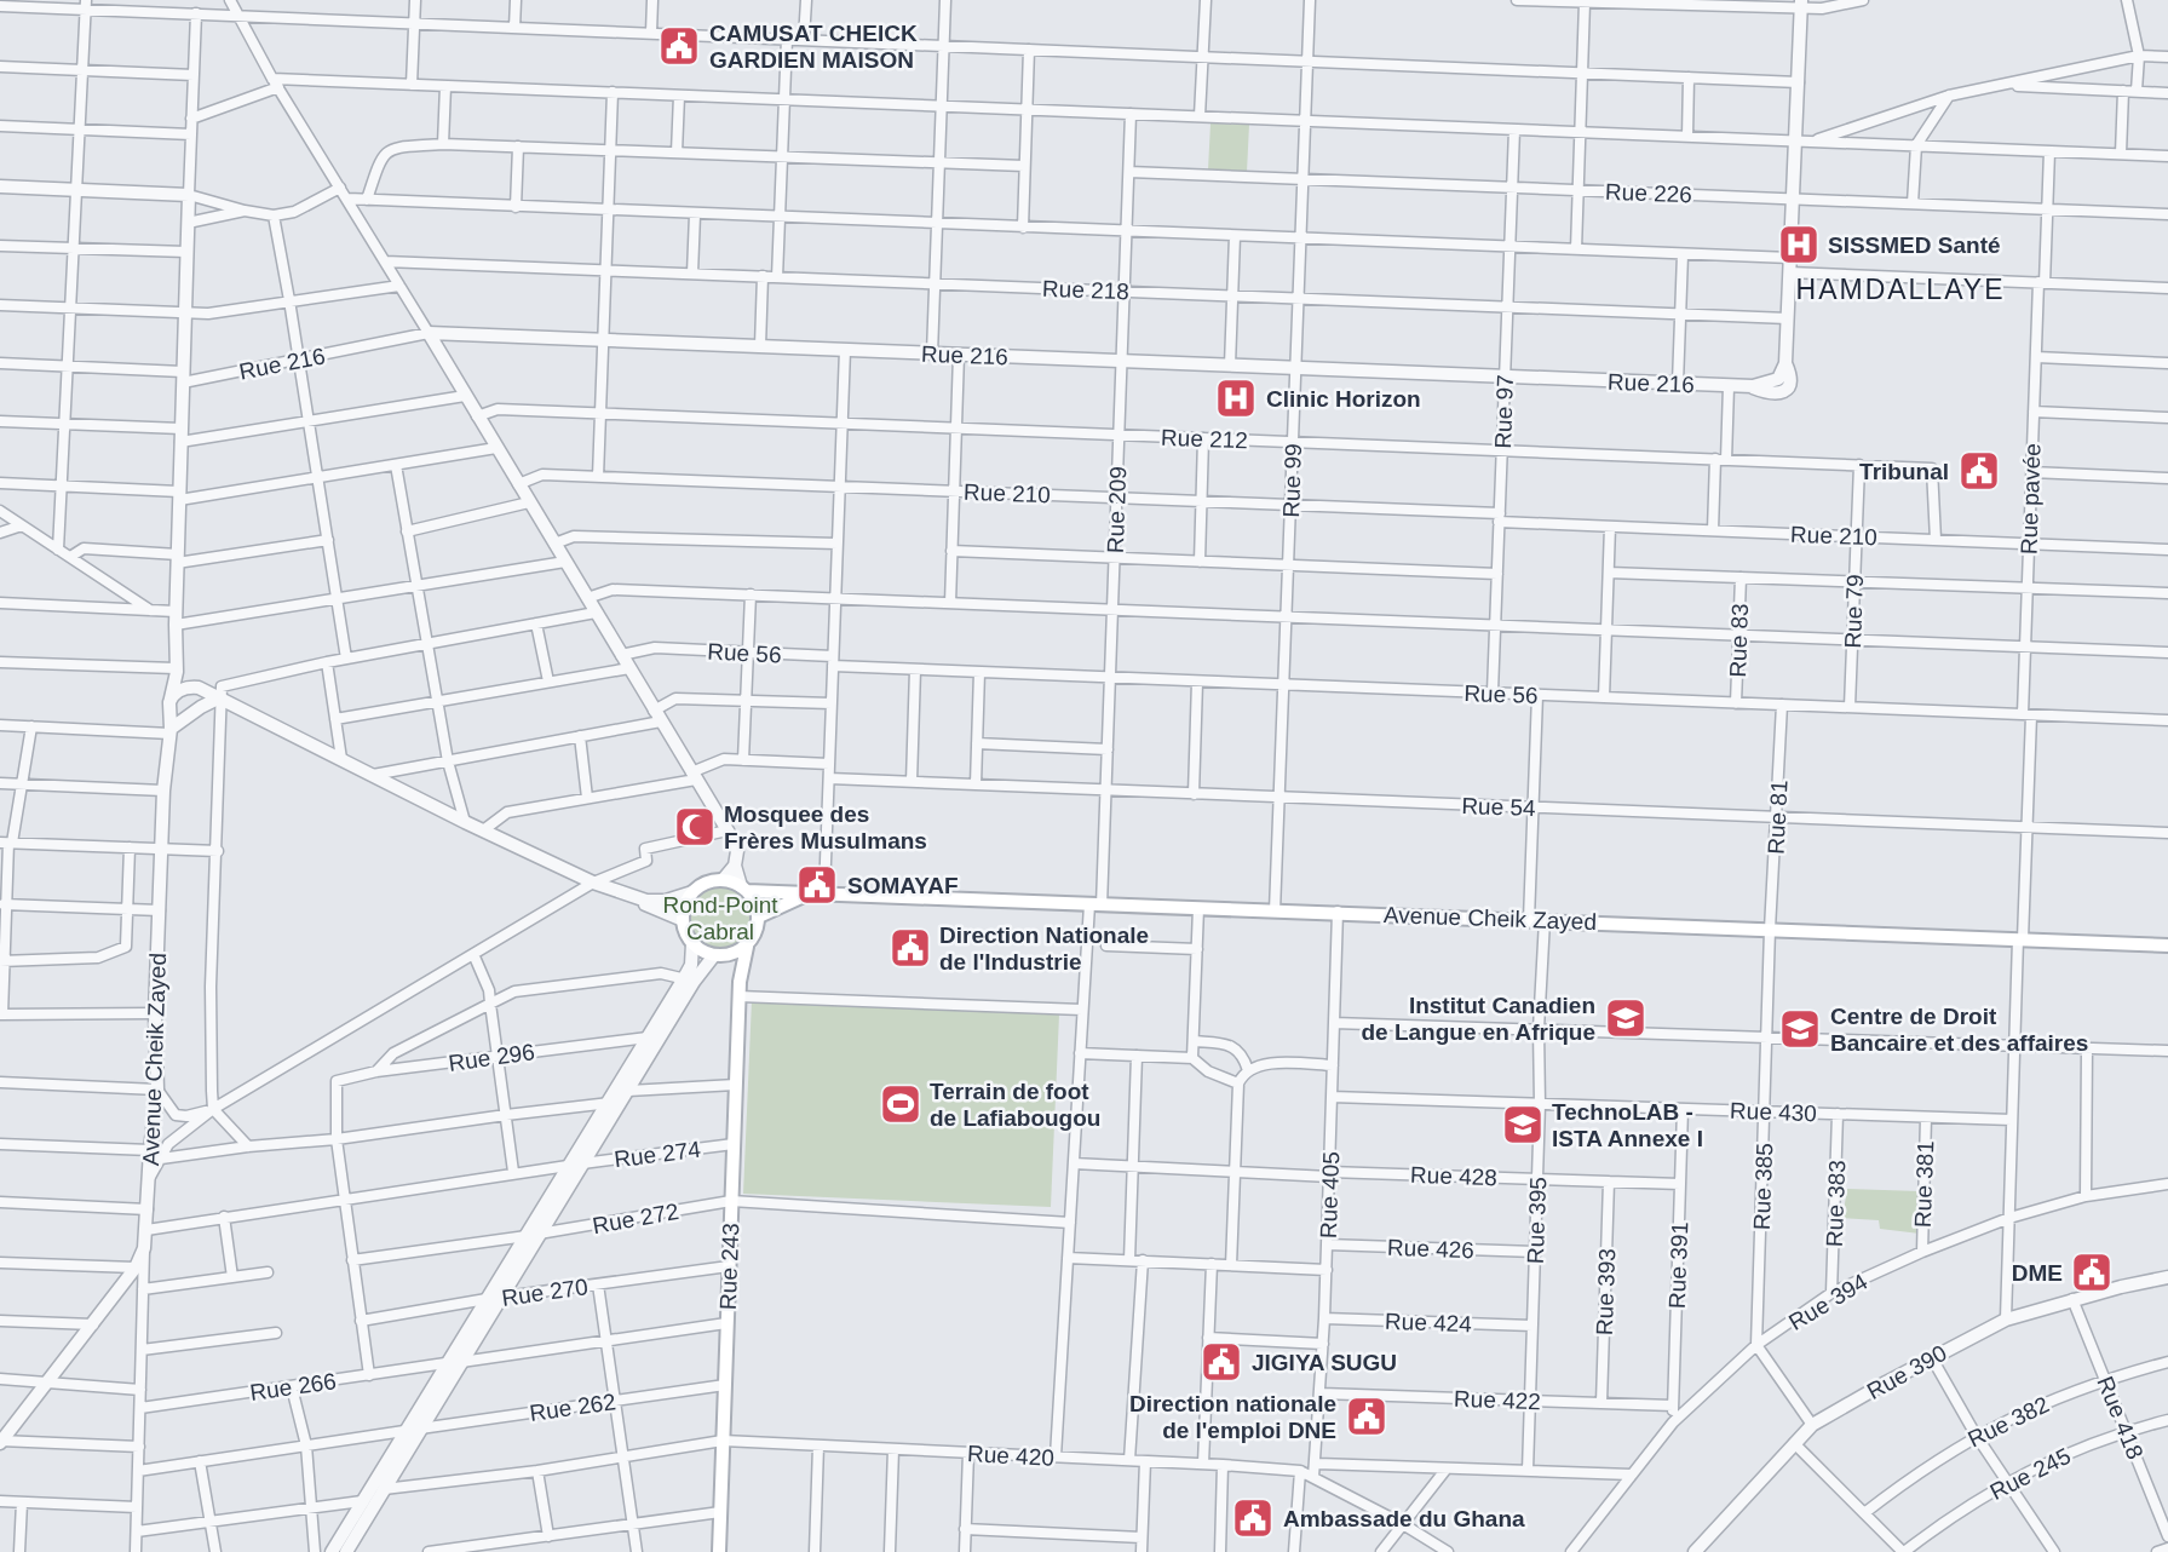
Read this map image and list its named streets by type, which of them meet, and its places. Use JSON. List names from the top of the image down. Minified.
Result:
{"streets":{"main road":["Avenue Cheik Zayed","Rue 243"],"street":["Rue 226","Rue 218","Rue 216","Rue 97","Rue 212","Rue 99","Rue 210","Rue pavée","Rue 209","Rue 79","Rue 83","Rue 56","Rue 54","Rue 81","Rue 296","Rue 430","Rue 274","Rue 428","Rue 381","Rue 385","Rue 405","Rue 383","Rue 272","Rue 395","Rue 426","Rue 391","Rue 270","Rue 393","Rue 394","Rue 424","Rue 390","Rue 266","Rue 422","Rue 262","Rue 418","Rue 382","Rue 420","Rue 245"]},"crossings":[["Rue 226","Rue 97"],["Rue 226","Rue 99"],["Rue 226","Rue pavée"],["Rue 226","Rue 209"],["Rue 218","Rue 216"],["Rue 218","Rue 97"],["Rue 218","Rue 99"],["Rue 218","Rue 209"],["Rue 216","Rue 97"],["Rue 216","Rue 99"],["Rue 216","Rue 209"],["Rue 216","Avenue Cheik Zayed"],["Rue 97","Rue 212"],["Rue 97","Rue 210"],["Rue 97","Rue 56"],["Rue 212","Rue 99"],["Rue 212","Rue 210"],["Rue 212","Rue 209"],["Rue 212","Rue 79"],["Rue 99","Rue 210"],["Rue 99","Rue 56"],["Rue 99","Rue 54"],["Rue 99","Avenue Cheik Zayed"],["Rue 210","Rue pavée"],["Rue 210","Rue 209"],["Rue 210","Rue 79"],["Rue pavée","Rue 56"],["Rue pavée","Rue 54"],["Rue pavée","Avenue Cheik Zayed"],["Rue 209","Rue 56"],["Rue 209","Rue 54"],["Rue 209","Avenue Cheik Zayed"],["Rue 209","Rue 428"],["Rue 209","Rue 272"],["Rue 209","Rue 420"],["Rue 79","Rue 56"],["Rue 83","Rue 56"],["Rue 56","Rue 81"],["Rue 54","Rue 81"],["Rue 81","Avenue Cheik Zayed"],["Rue 81","Rue 385"],["Avenue Cheik Zayed","Rue 385"],["Avenue Cheik Zayed","Rue 405"],["Avenue Cheik Zayed","Rue 395"],["Avenue Cheik Zayed","Rue 243"],["Rue 430","Rue 381"],["Rue 430","Rue 385"],["Rue 430","Rue 405"],["Rue 430","Rue 383"],["Rue 430","Rue 395"],["Rue 430","Rue 391"],["Rue 274","Rue 243"],["Rue 428","Rue 405"],["Rue 428","Rue 395"],["Rue 428","Rue 391"],["Rue 428","Rue 393"],["Rue 381","Rue 394"],["Rue 385","Rue 394"],["Rue 405","Rue 426"],["Rue 405","Rue 424"],["Rue 405","Rue 422"],["Rue 405","Rue 420"],["Rue 383","Rue 394"],["Rue 272","Rue 243"],["Rue 395","Rue 426"],["Rue 395","Rue 424"],["Rue 395","Rue 422"],["Rue 391","Rue 394"],["Rue 391","Rue 422"],["Rue 243","Rue 270"],["Rue 243","Rue 262"],["Rue 243","Rue 420"],["Rue 393","Rue 422"],["Rue 390","Rue 418"],["Rue 418","Rue 382"],["Rue 418","Rue 245"]],"districts":["HAMDALLAYE"],"parks":["Rond-Point Cabral"],"places":{"public building":["CAMUSAT CHEICK GARDIEN MAISON","Tribunal","SOMAYAF","Direction Nationale de l'Industrie","DME","JIGIYA SUGU","Direction nationale de l'emploi DNE","Ambassade du Ghana"],"hospital":["SISSMED Santé","Clinic Horizon"],"mosque":["Mosquee des Frères Musulmans"],"school or university":["Institut Canadien de Langue en Afrique","Centre de Droit Bancaire et des affaires","TechnoLAB - ISTA Annexe I"],"sports":["Terrain de foot de Lafiabougou"]}}
